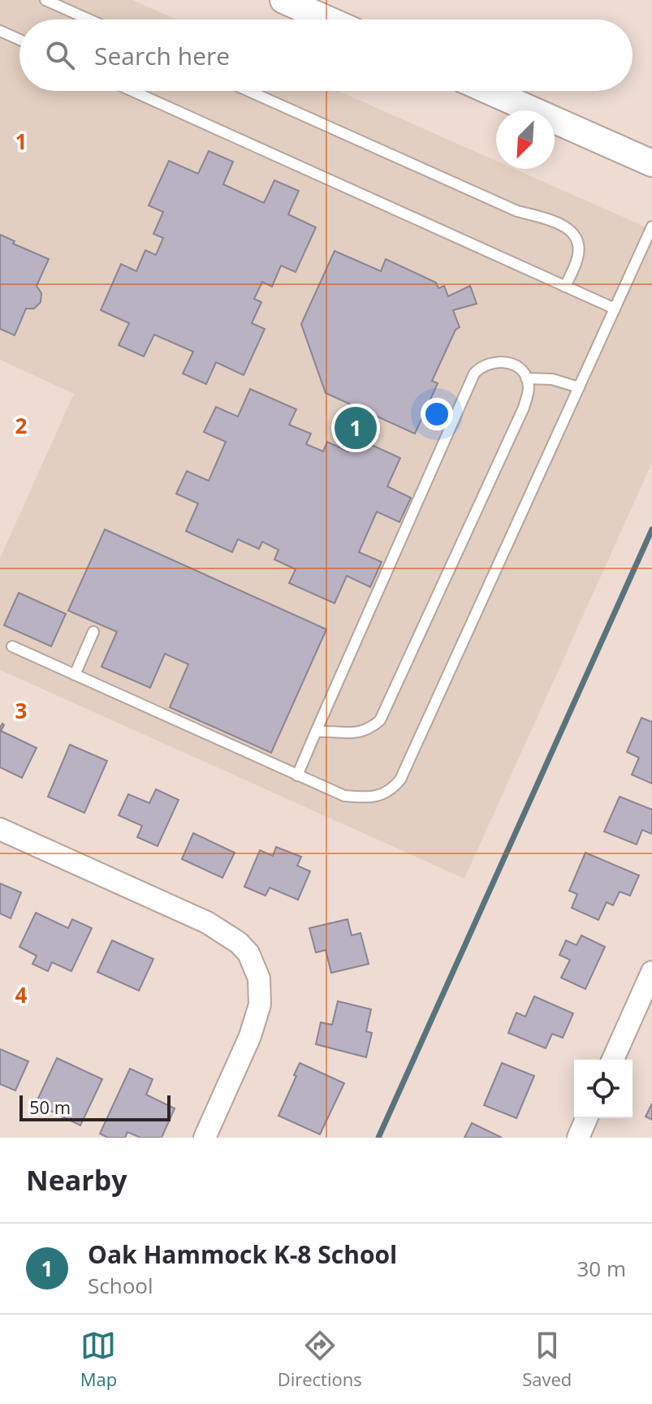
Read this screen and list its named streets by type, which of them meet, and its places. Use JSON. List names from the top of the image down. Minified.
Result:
{"scale_bar":"50 m","north":"bottom left","page":{"search":"Search here","pins":"1","scale":"50 m","heading":"Nearby","list":[{"mark":"1","name":"Oak Hammock K-8 School","note":"School","value":"30 m"}],"nav":["Map","Directions","Saved"]},"grid":{"rows":["1","2","3","4"]}}
